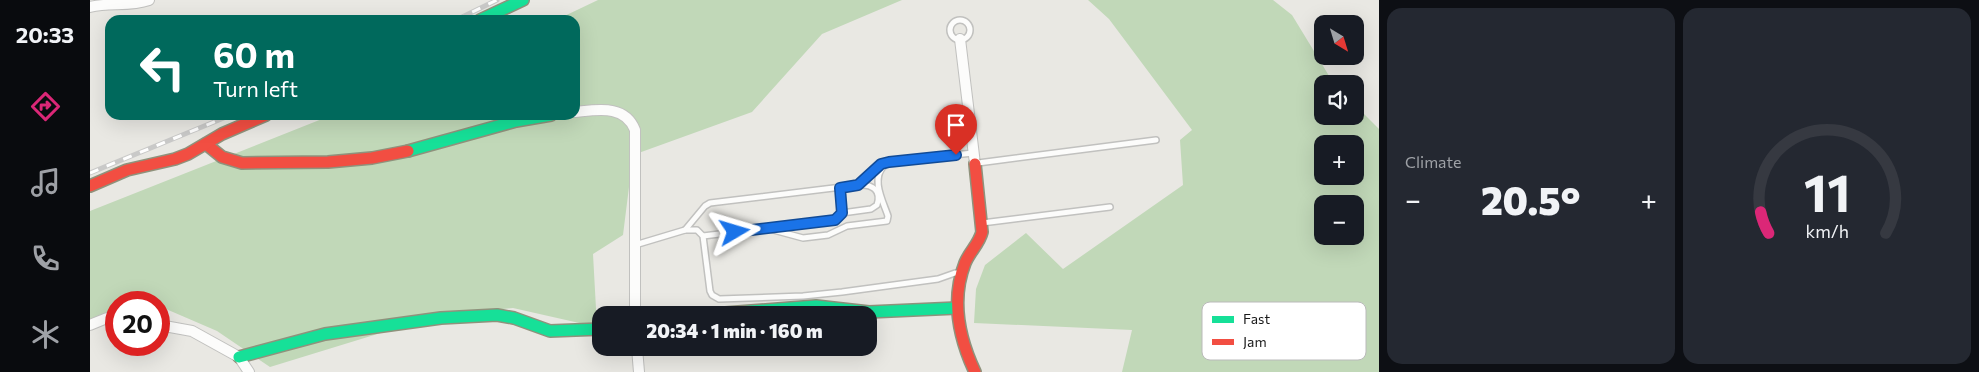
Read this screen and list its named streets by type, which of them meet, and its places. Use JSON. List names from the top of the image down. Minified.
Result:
{"legend":["Fast","Jam"],"north":"bottom right","page":{"tabs":"20:33","tile":"Climate","map_buttons":["+","−"],"turn":["60 m","Turn left"],"heat":["−","20.5°","+"],"limit":"20","trip":"20:34 · 1 min · 160 m","gauge":["11","km/h"]}}
